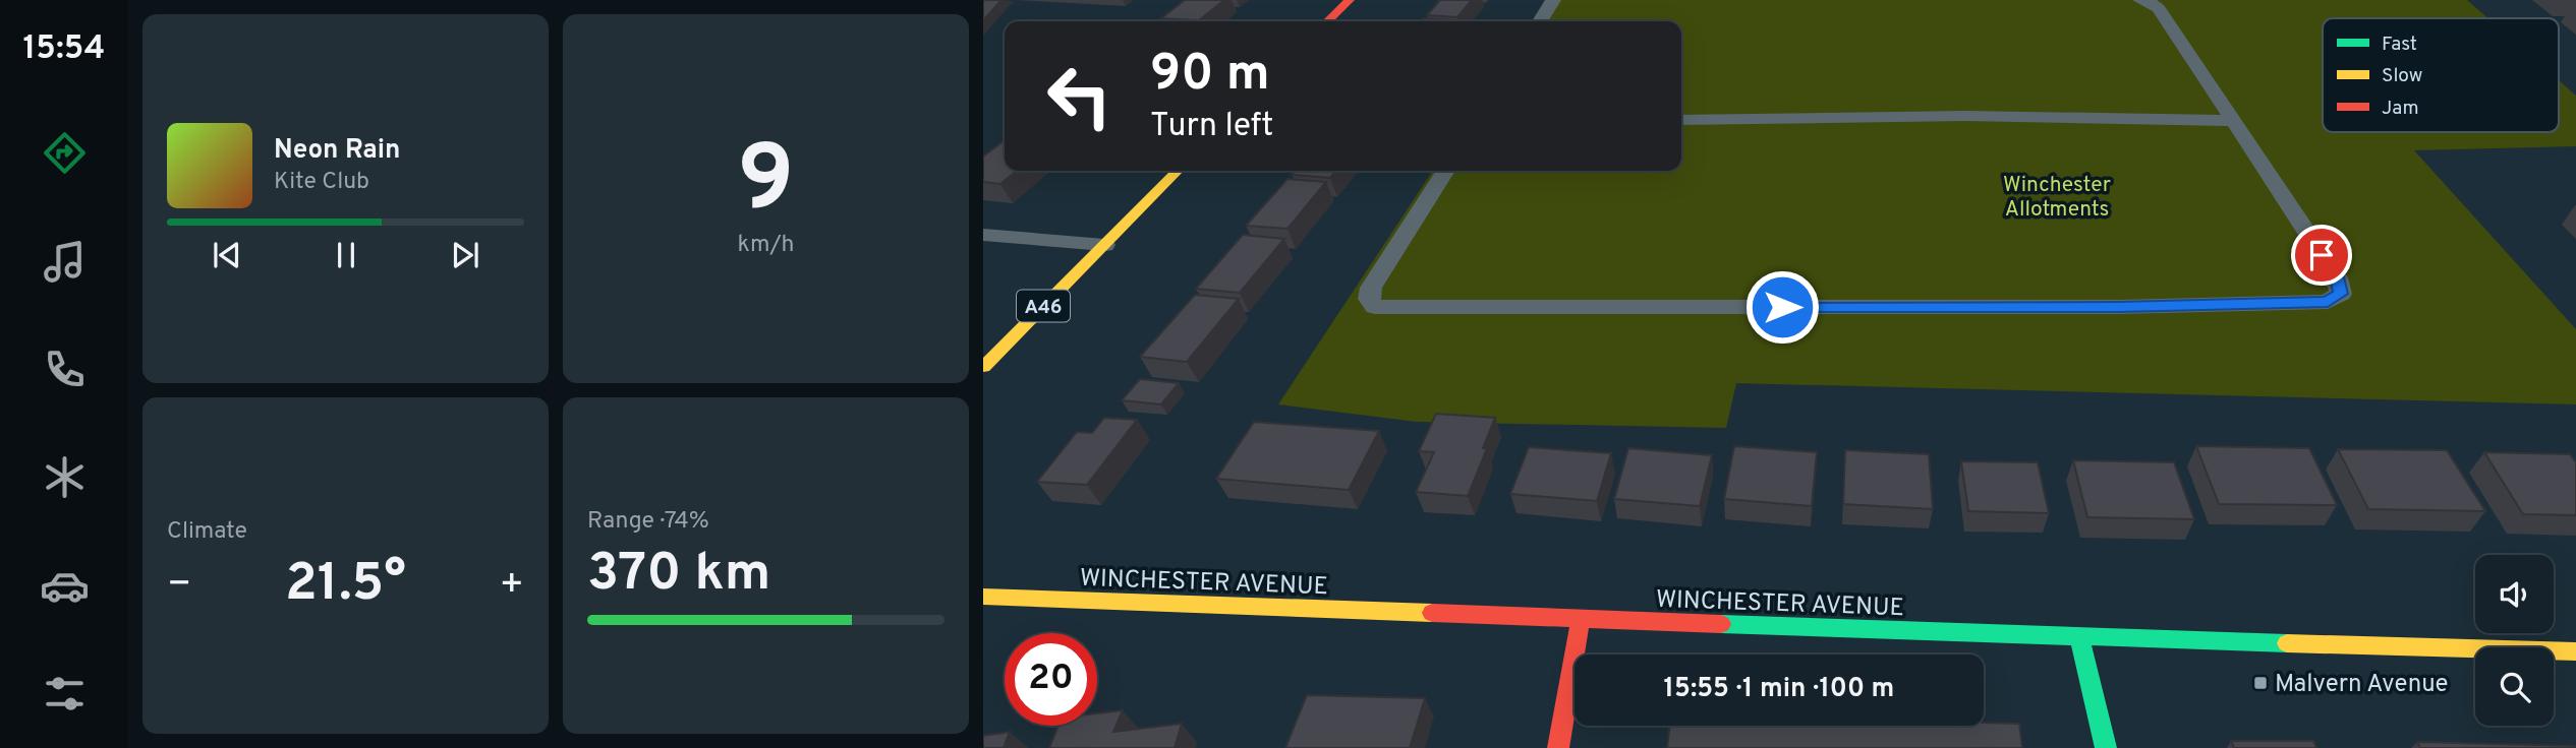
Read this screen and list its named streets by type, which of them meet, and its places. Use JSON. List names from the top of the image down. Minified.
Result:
{"streets":{"main road":["A46","WINCHESTER AVENUE"]},"parks":["Winchester Allotments"],"places":{"transit":["Malvern Avenue"]},"legend":["Fast","Slow","Jam"],"page":{"tabs":"15:54","tile":[["9","km/h"],"Climate",["Range · 74%","370 km"]],"turn":["90 m","Turn left"],"song":["Neon Rain","Kite Club"],"heat":["−","21.5°","+"],"limit":"20","trip":"15:55 · 1 min · 100 m"}}
